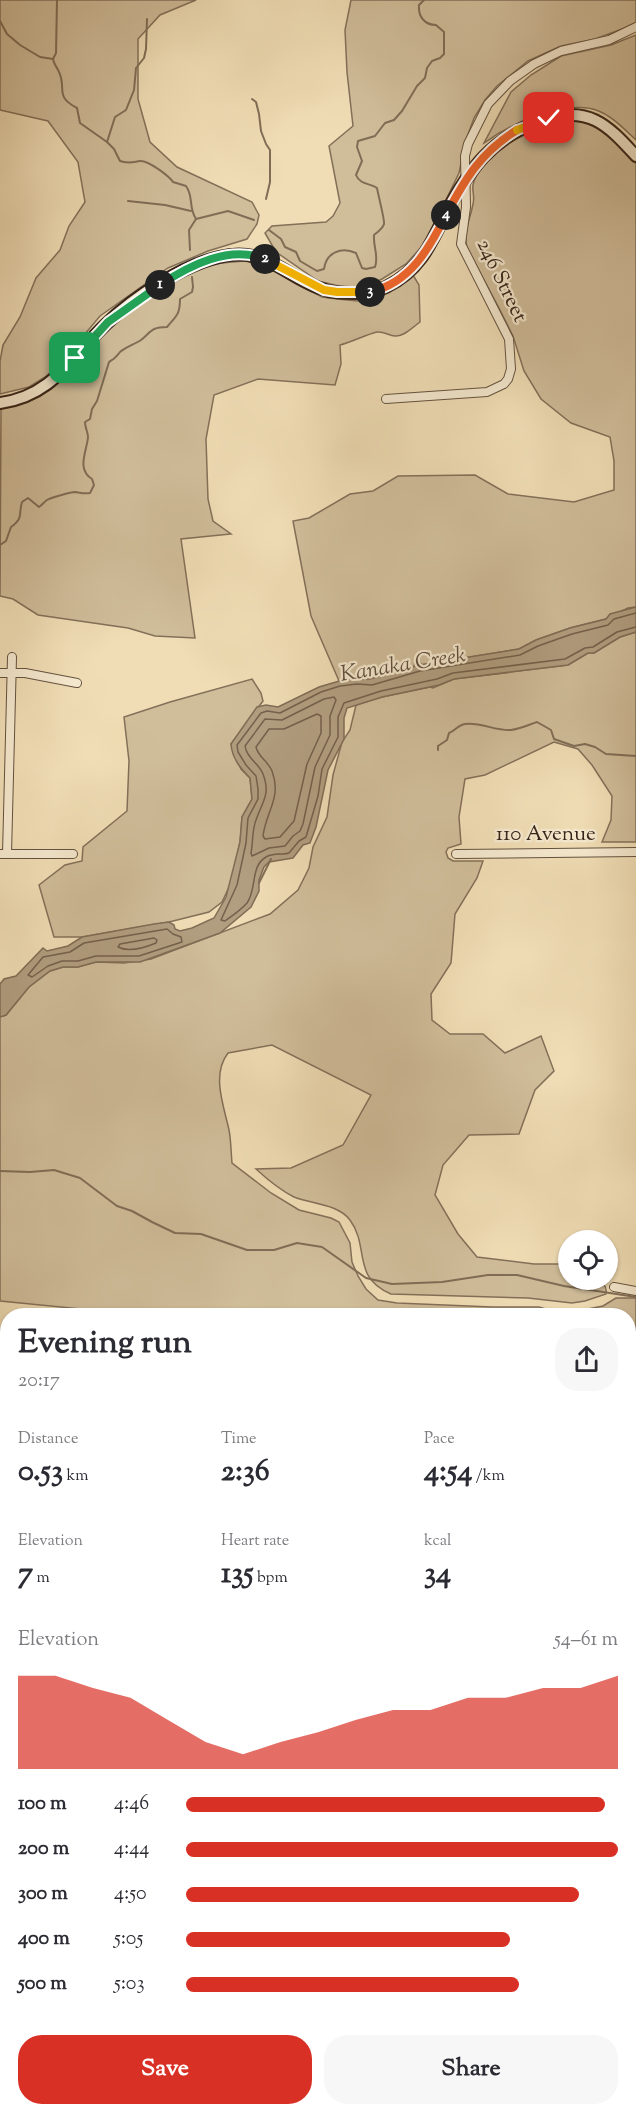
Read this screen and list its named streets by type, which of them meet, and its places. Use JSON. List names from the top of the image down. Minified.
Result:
{"streets":{"street":["246 Street","110 Avenue"]},"water":["Kanaka Creek"],"page":{"pins":["4","2","1","3"],"heading":["Evening run","20:17"],"stats":[["Distance","0.53 km"],["Time","2:36"],["Pace","4:54 /km"],["Elevation","7 m"],["Heart rate","135 bpm"],["kcal","34"]],"chart":["Elevation","54–61 m"],"list":[{"name":"100 m","note":"4:46"},{"name":"200 m","note":"4:44"},{"name":"300 m","note":"4:50"},{"name":"400 m","note":"5:05"},{"name":"500 m","note":"5:03"}],"buttons":["Save","Share"]}}
